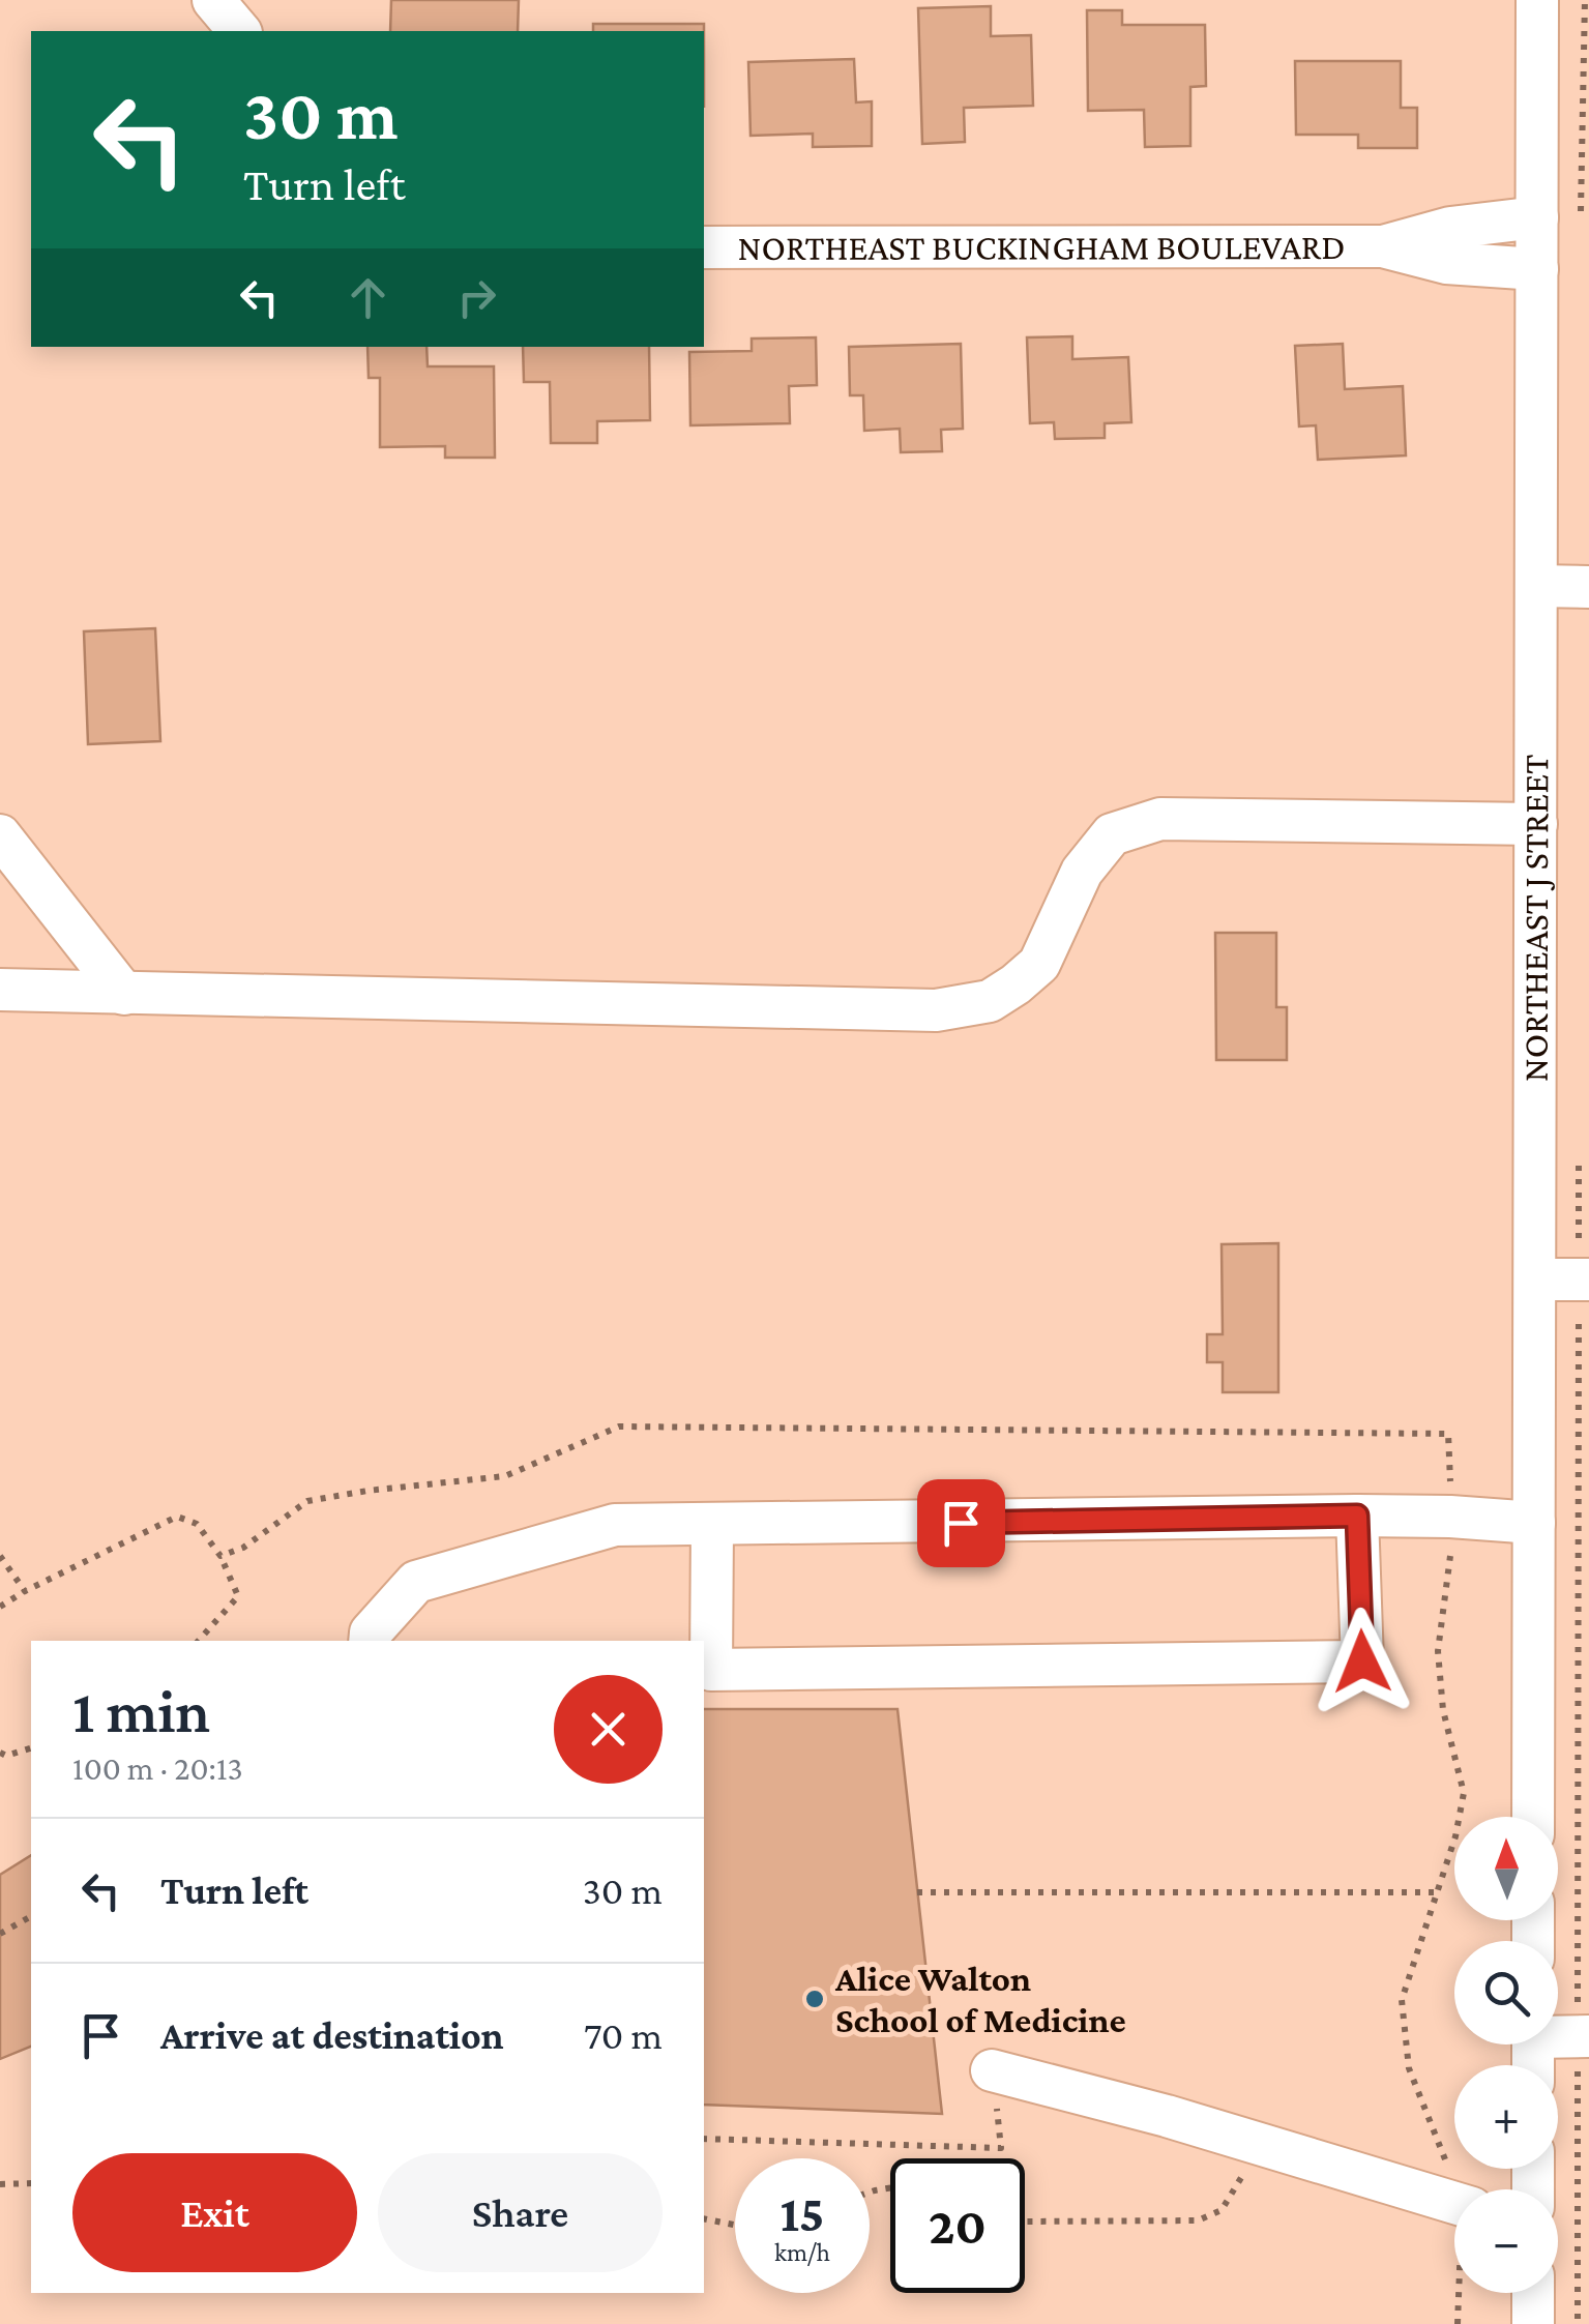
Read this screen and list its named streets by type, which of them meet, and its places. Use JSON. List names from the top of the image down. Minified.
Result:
{"streets":{"street":["NORTHEAST BUCKINGHAM BOULEVARD","NORTHEAST J STREET"]},"crossings":[["NORTHEAST BUCKINGHAM BOULEVARD","NORTHEAST J STREET"]],"places":["Alice Walton School of Medicine"],"north":"top","page":{"turn":["30 m","Turn left"],"heading":["1 min","100 m · 20:13"],"map_buttons":["+","−"],"list":[{"name":"Turn left","value":"30 m"},{"name":"Arrive at destination","value":"70 m"}],"buttons":["Exit","Share"],"speed":"15 km/h","limit":"20"}}
